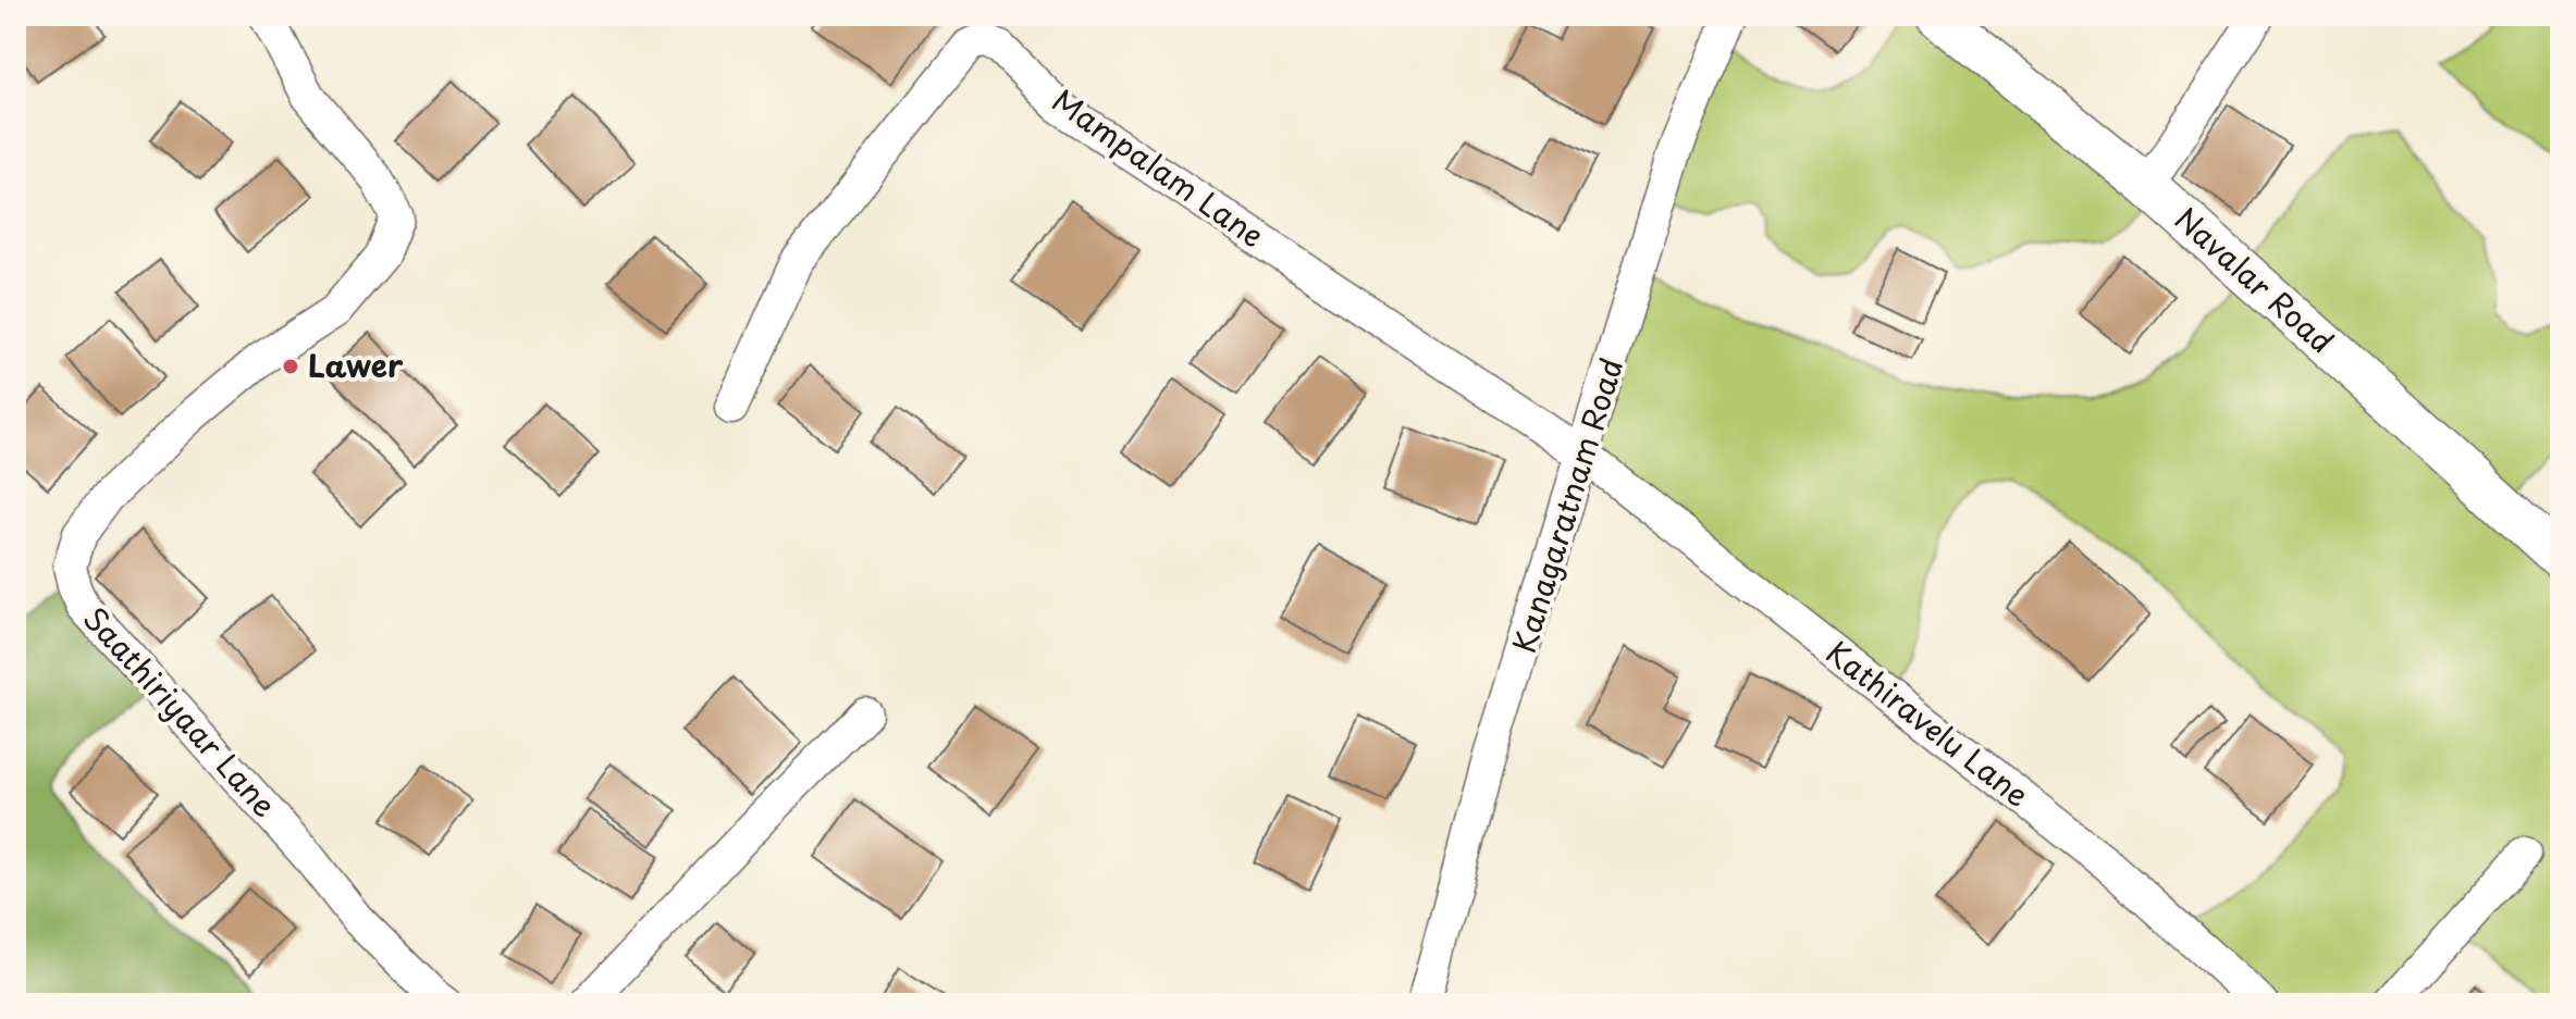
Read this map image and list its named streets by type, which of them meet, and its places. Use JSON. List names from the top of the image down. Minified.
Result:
{"streets":{"street":["Mampalam Lane","Navalar Road","Kanagaratnam Road","Saathiriyaar Lane","Kathiravelu Lane"]},"crossings":[["Mampalam Lane","Kanagaratnam Road"],["Mampalam Lane","Kathiravelu Lane"],["Kanagaratnam Road","Kathiravelu Lane"]],"places":["Lawer"]}
